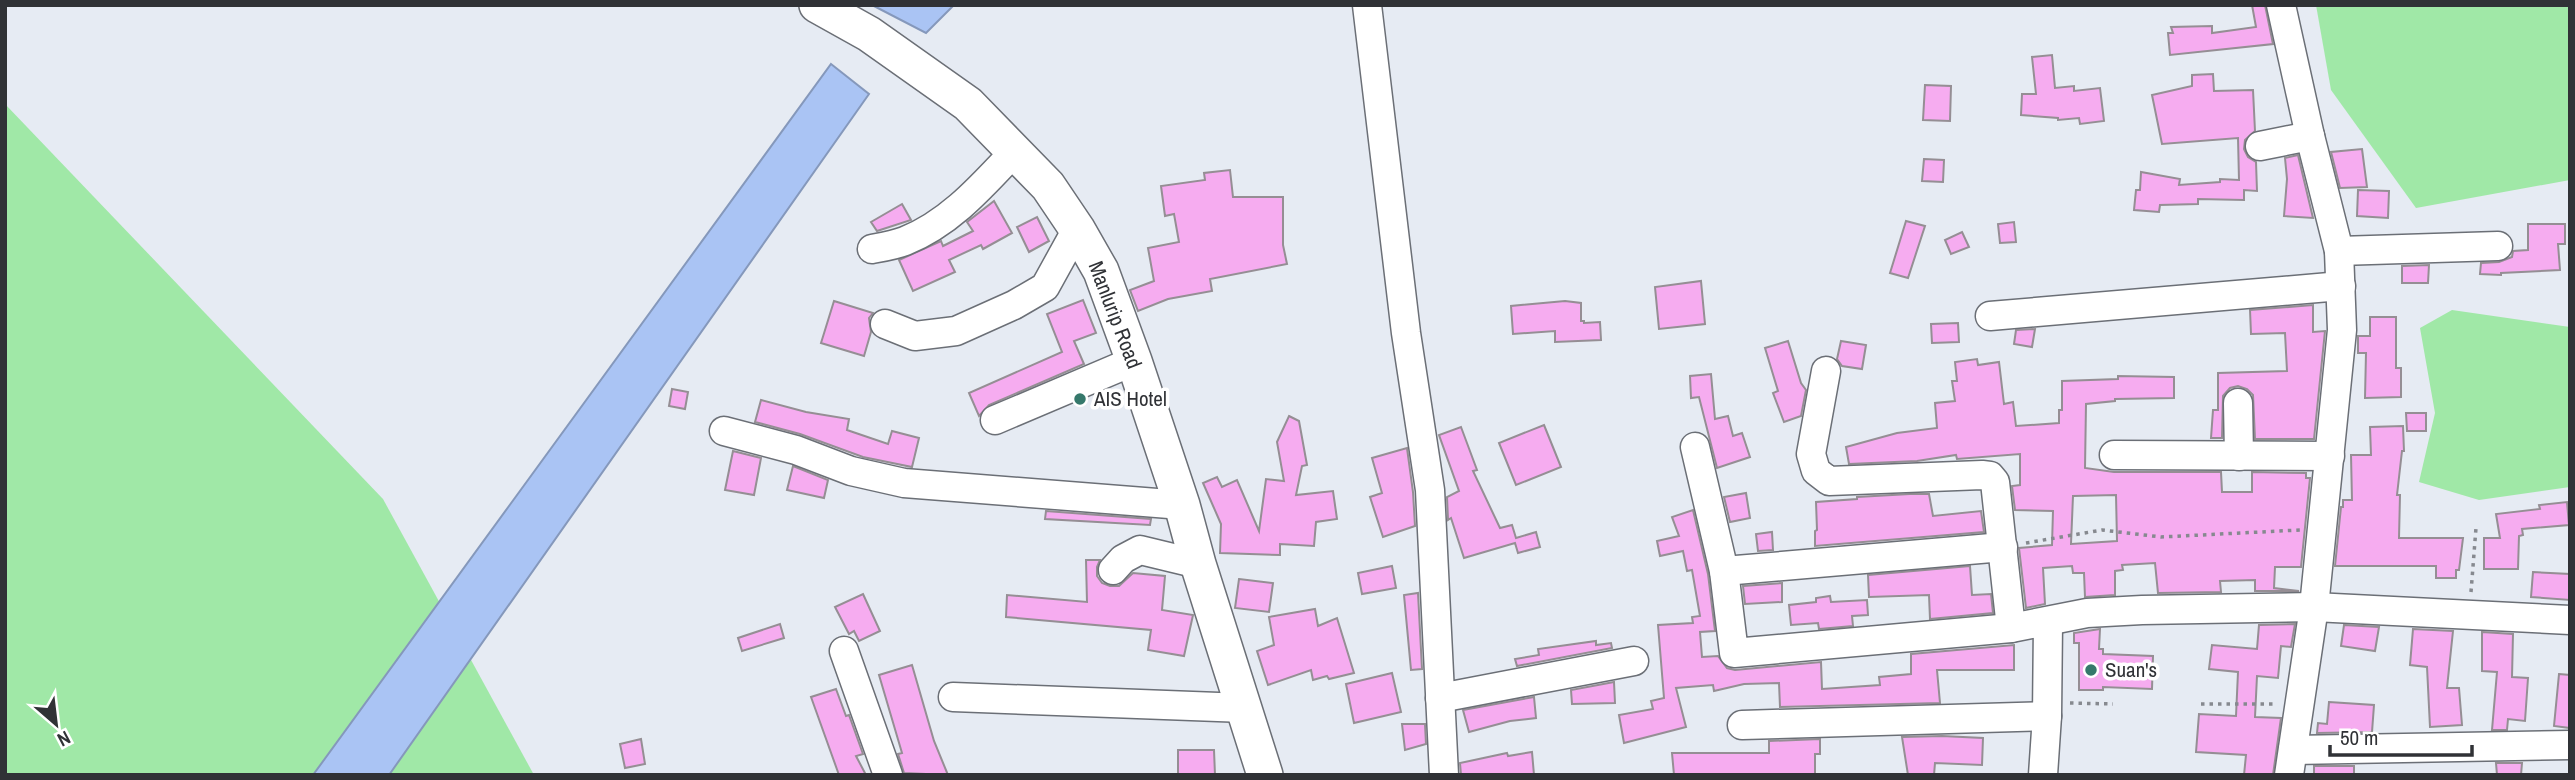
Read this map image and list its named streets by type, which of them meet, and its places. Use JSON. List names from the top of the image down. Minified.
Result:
{"streets":{"main road":["Manlurip Road"]},"places":["AIS Hotel","Suan's"],"scale_bar":"50 m","north":"bottom right"}
